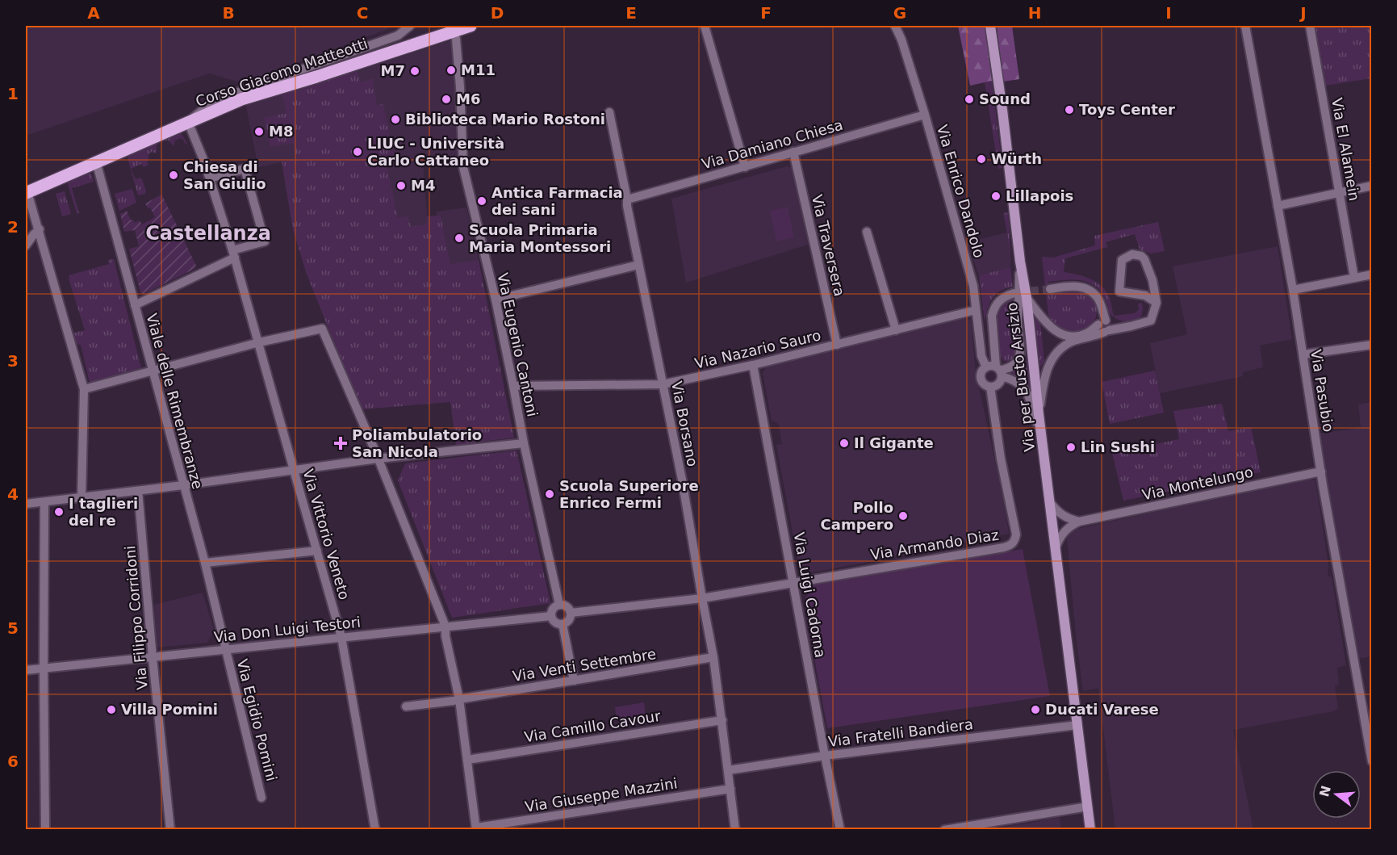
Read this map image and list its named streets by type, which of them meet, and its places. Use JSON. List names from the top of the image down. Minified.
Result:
{"streets":{"main road":["Corso Giacomo Matteotti","Via per Busto Arsizio"],"street":["Via Damiano Chiesa","Via El Alamein","Via Enrico Dandolo","Via Traversera","Via Eugenio Cantoni","Via Nazario Sauro","Via Pasubio","Viale delle Rimembranze","Via Borsano","Via Montelungo","Via Vittorio Veneto","Via Armando Diaz","Via Luigi Cadorna","Via Filippo Corridoni","Via Don Luigi Testori","Via Venti Settembre","Via Egidio Pomini","Via Camillo Cavour","Via Fratelli Bandiera","Via Giuseppe Mazzini"]},"crossings":[["Corso Giacomo Matteotti","Via Eugenio Cantoni"],["Corso Giacomo Matteotti","Viale delle Rimembranze"],["Corso Giacomo Matteotti","Via Vittorio Veneto"],["Via Damiano Chiesa","Via Enrico Dandolo"],["Via Damiano Chiesa","Via Traversera"],["Via Damiano Chiesa","Via Borsano"],["Via Enrico Dandolo","Via Nazario Sauro"],["Via Enrico Dandolo","Via Armando Diaz"],["Via Traversera","Via Nazario Sauro"],["Via Eugenio Cantoni","Via Nazario Sauro"],["Via Eugenio Cantoni","Via Don Luigi Testori"],["Via Nazario Sauro","Via Borsano"],["Via Nazario Sauro","Via Luigi Cadorna"],["Via per Busto Arsizio","Via Montelungo"],["Via per Busto Arsizio","Via Fratelli Bandiera"],["Via Pasubio","Via Montelungo"],["Viale delle Rimembranze","Via Don Luigi Testori"],["Viale delle Rimembranze","Via Egidio Pomini"],["Via Borsano","Via Armando Diaz"],["Via Borsano","Via Venti Settembre"],["Via Borsano","Via Camillo Cavour"],["Via Borsano","Via Fratelli Bandiera"],["Via Borsano","Via Giuseppe Mazzini"],["Via Vittorio Veneto","Via Don Luigi Testori"],["Via Armando Diaz","Via Luigi Cadorna"],["Via Luigi Cadorna","Via Fratelli Bandiera"],["Via Filippo Corridoni","Via Don Luigi Testori"],["Via Don Luigi Testori","Via Egidio Pomini"]],"districts":["Castellanza"],"places":{"other":["M11","M7","M6","Sound","Toys Center","Biblioteca Mario Rostoni","M8","LIUC - Università Carlo Cattaneo","Würth","Chiesa di San Giulio","M4","Lillapois","Antica Farmacia dei sani","Scuola Primaria Maria Montessori","Il Gigante","Lin Sushi","Scuola Superiore Enrico Fermi","I taglieri del re","Pollo Campero","Villa Pomini","Ducati Varese"],"health":["Poliambulatorio San Nicola"]},"north":"left","grid":{"columns":["A","B","C","D","E","F","G","H","I","J"],"rows":["1","2","3","4","5","6"]}}
